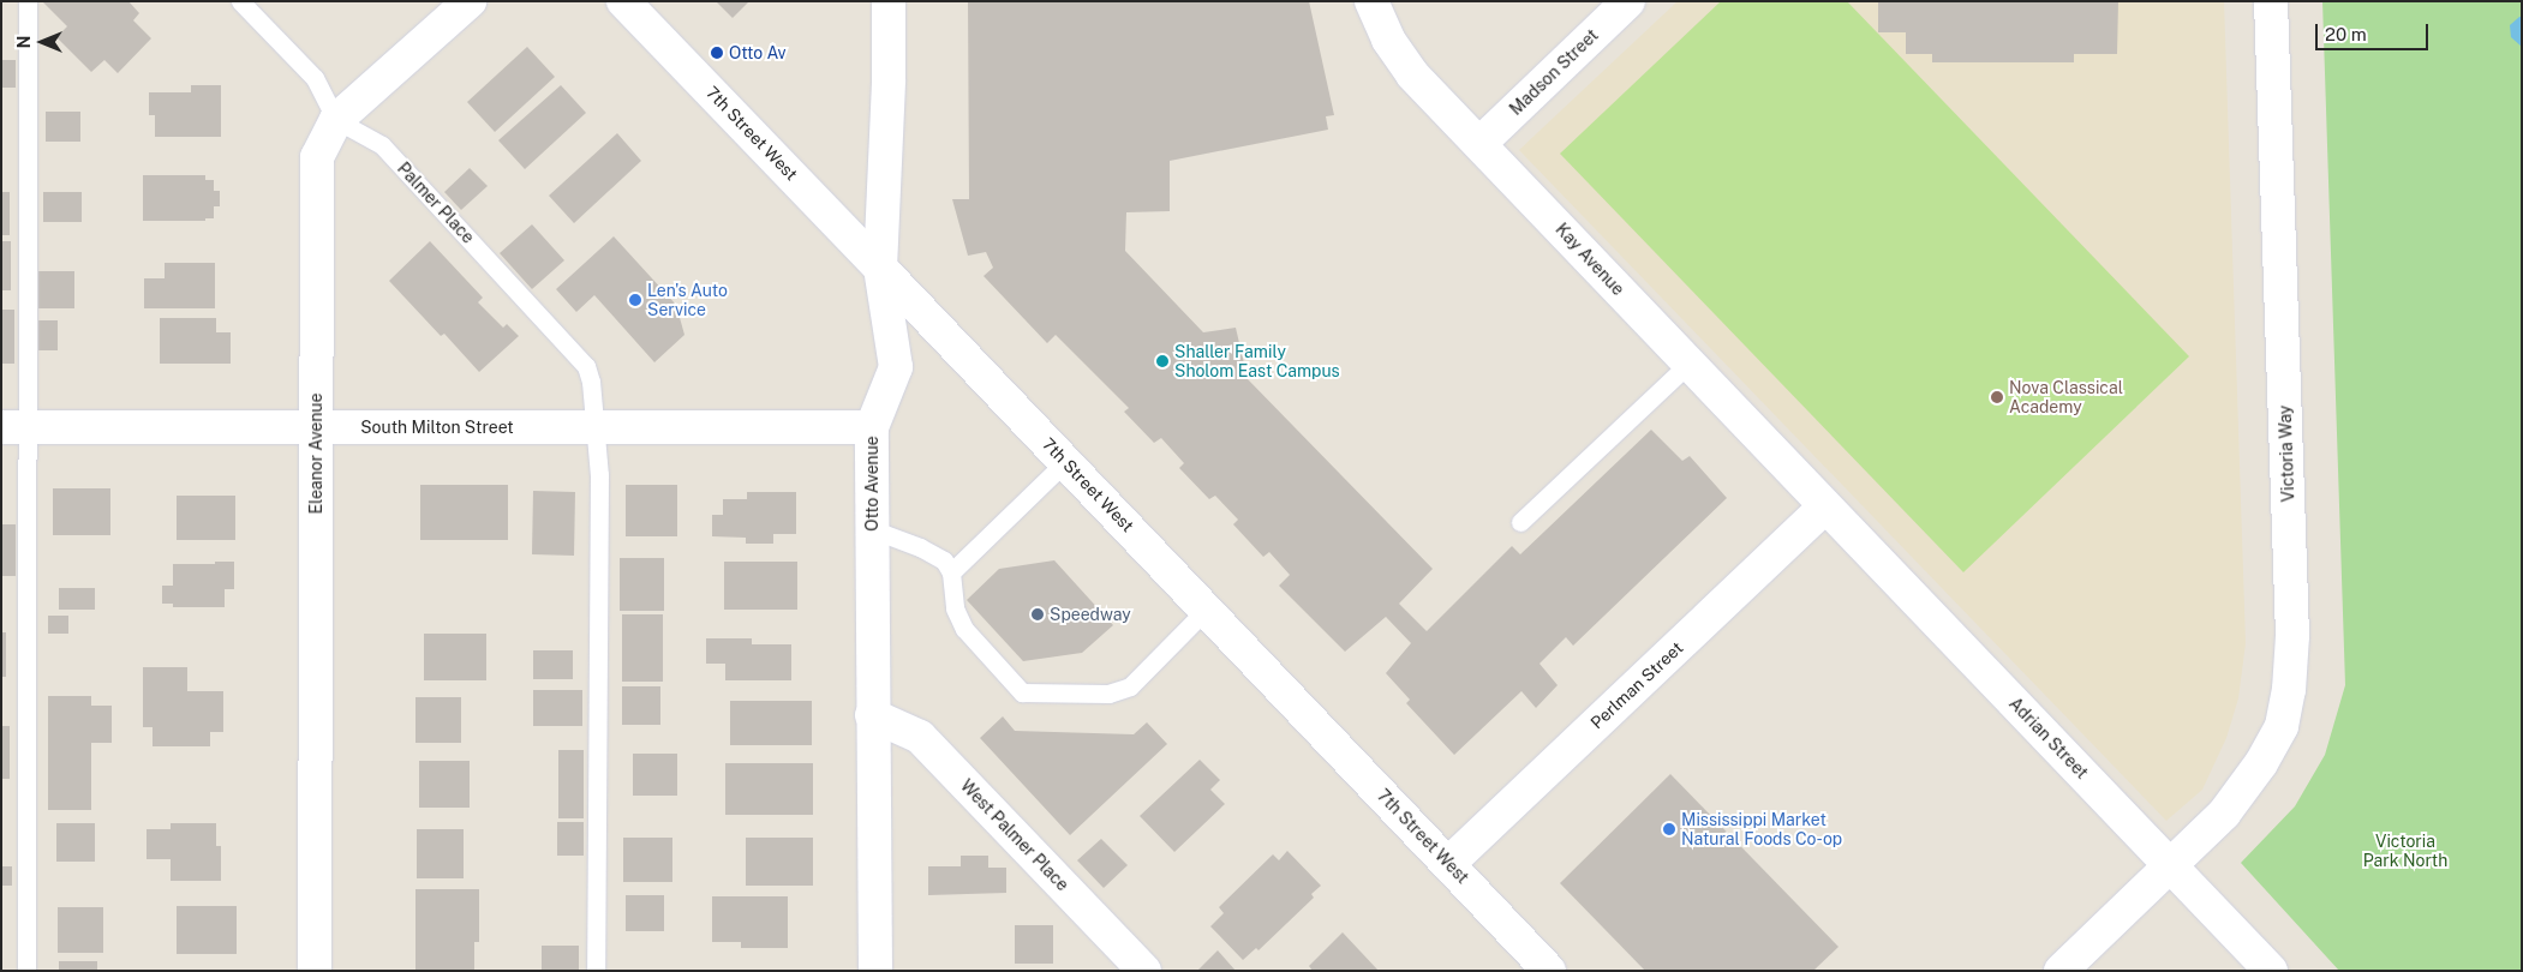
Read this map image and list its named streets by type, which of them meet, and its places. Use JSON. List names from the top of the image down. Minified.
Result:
{"streets":{"street":["Madson Street","7th Street West","Kay Avenue","South Milton Street","Eleanor Avenue","Victoria Way","Otto Avenue","Perlman Street","Adrian Street","West Palmer Place"],"lane":["Palmer Place"]},"crossings":[["Madson Street","Kay Avenue"],["7th Street West","Otto Avenue"],["7th Street West","Perlman Street"],["Palmer Place","South Milton Street"],["Palmer Place","Eleanor Avenue"],["Kay Avenue","Perlman Street"],["Kay Avenue","Adrian Street"],["South Milton Street","Eleanor Avenue"],["South Milton Street","Otto Avenue"],["Victoria Way","Adrian Street"],["Otto Avenue","West Palmer Place"],["Perlman Street","Adrian Street"]],"parks":["Victoria Park North"],"places":["Otto Av","Len's Auto Service","Shaller Family Sholom East Campus","Nova Classical Academy","Speedway","Mississippi Market Natural Foods Co-op"],"scale_bar":"20 m","north":"left"}
